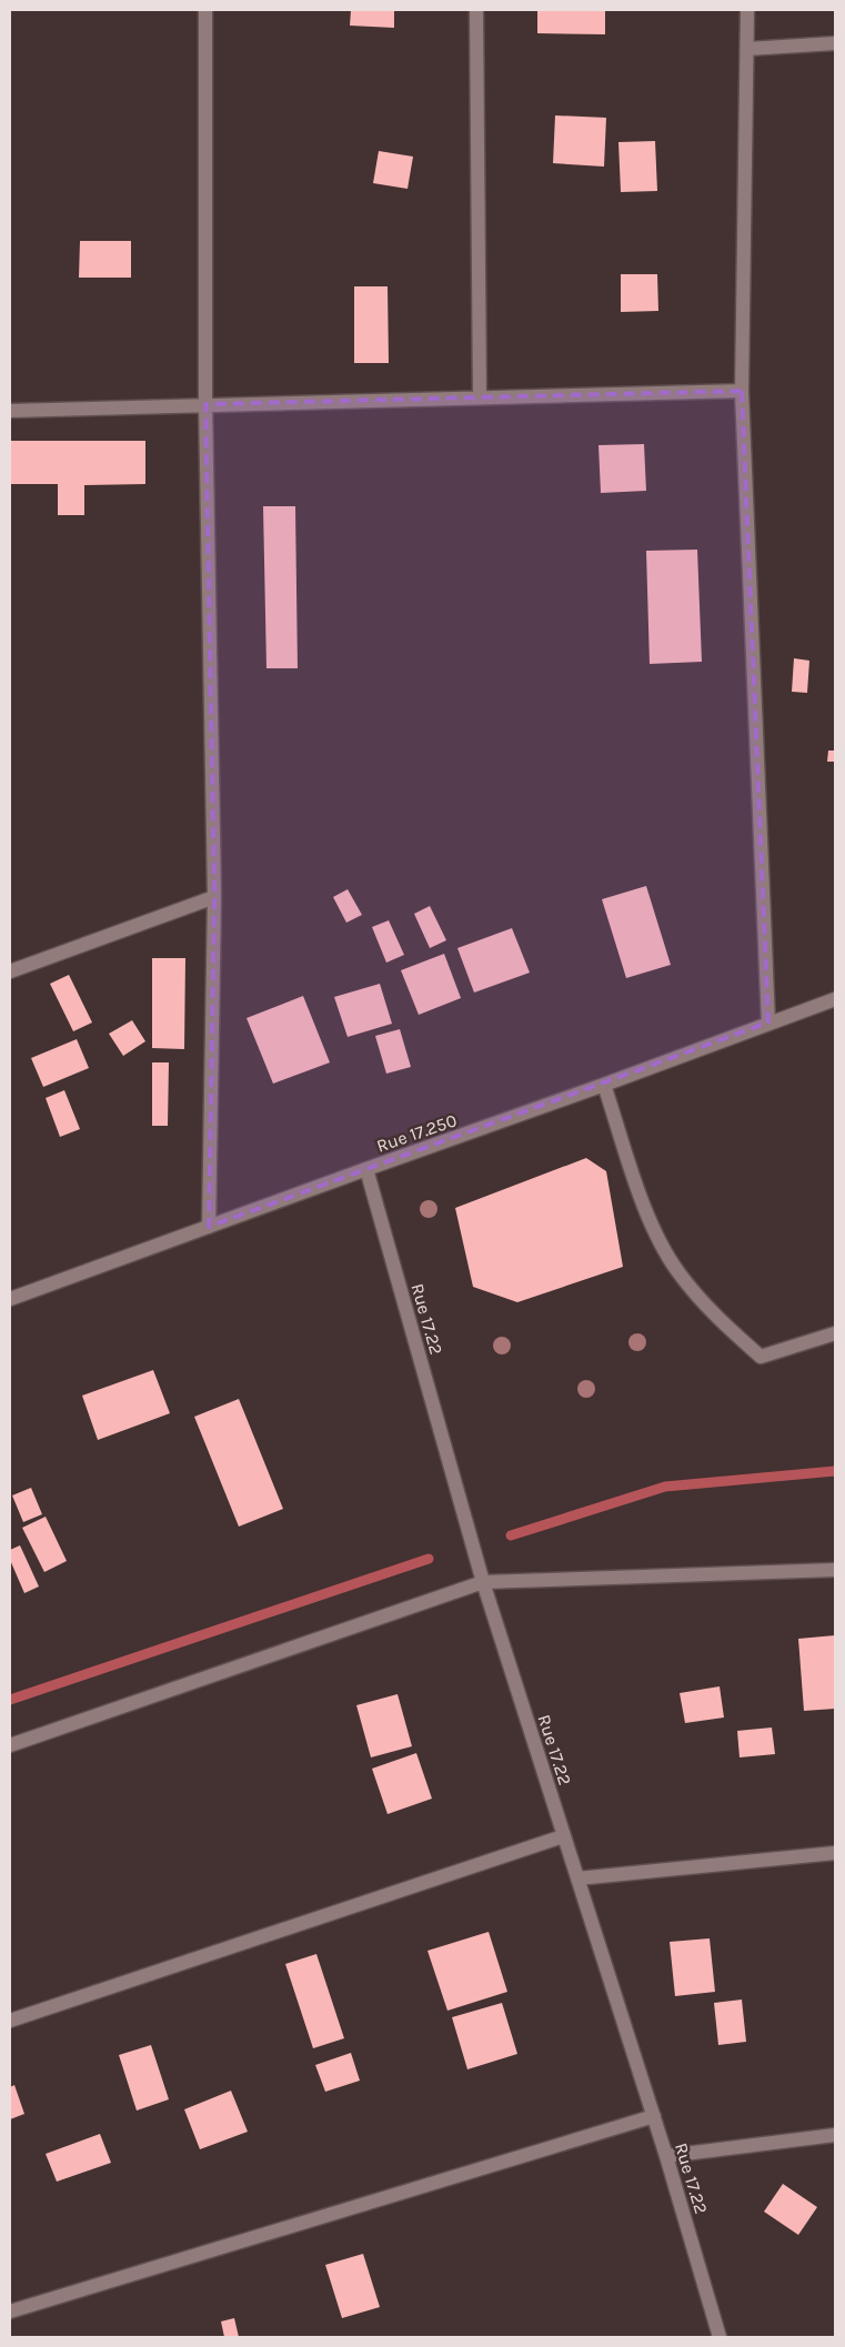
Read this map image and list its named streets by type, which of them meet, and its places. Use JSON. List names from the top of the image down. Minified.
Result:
{"streets":{"street":["Rue 17.250","Rue 17.22"]},"crossings":[["Rue 17.250","Rue 17.22"]]}
